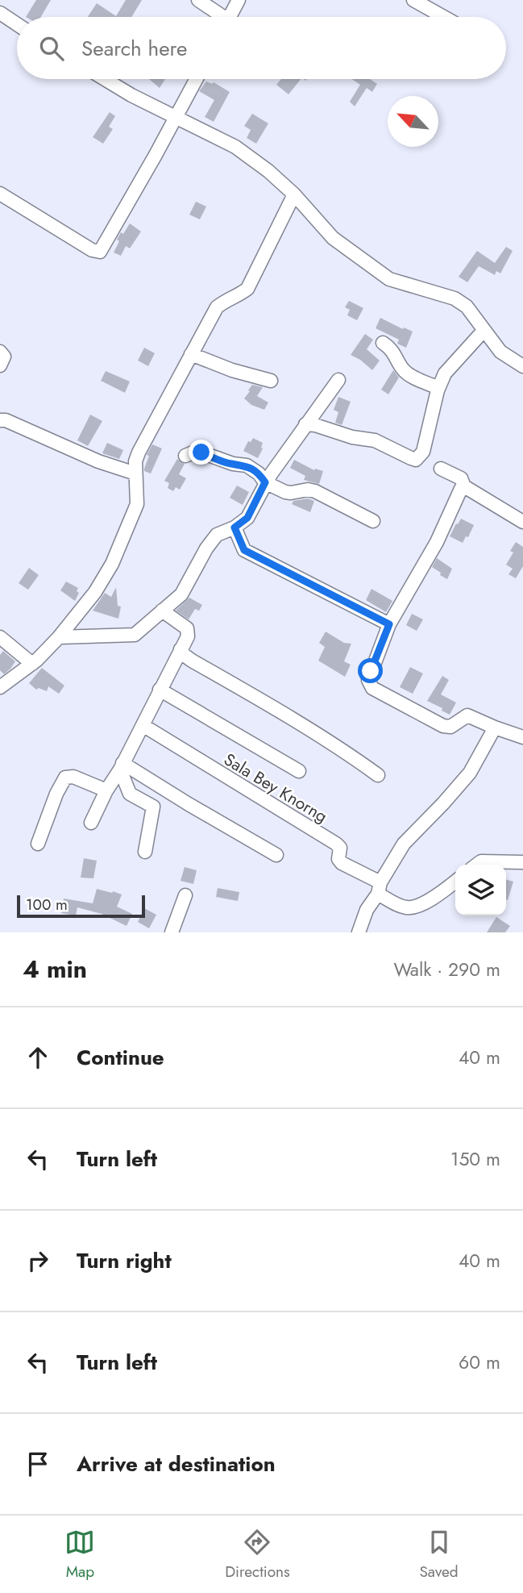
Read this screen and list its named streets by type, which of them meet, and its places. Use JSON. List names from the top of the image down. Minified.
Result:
{"streets":{"street":["Sala Bey Knorng"]},"scale_bar":"100 m","north":"top left","page":{"search":"Search here","scale":"100 m","heading":["4 min","Walk · 290 m"],"list":[["Continue","40 m"],["Turn left","150 m"],["Turn right","40 m"],["Turn left","60 m"],"Arrive at destination"],"nav":["Map","Directions","Saved"]}}
